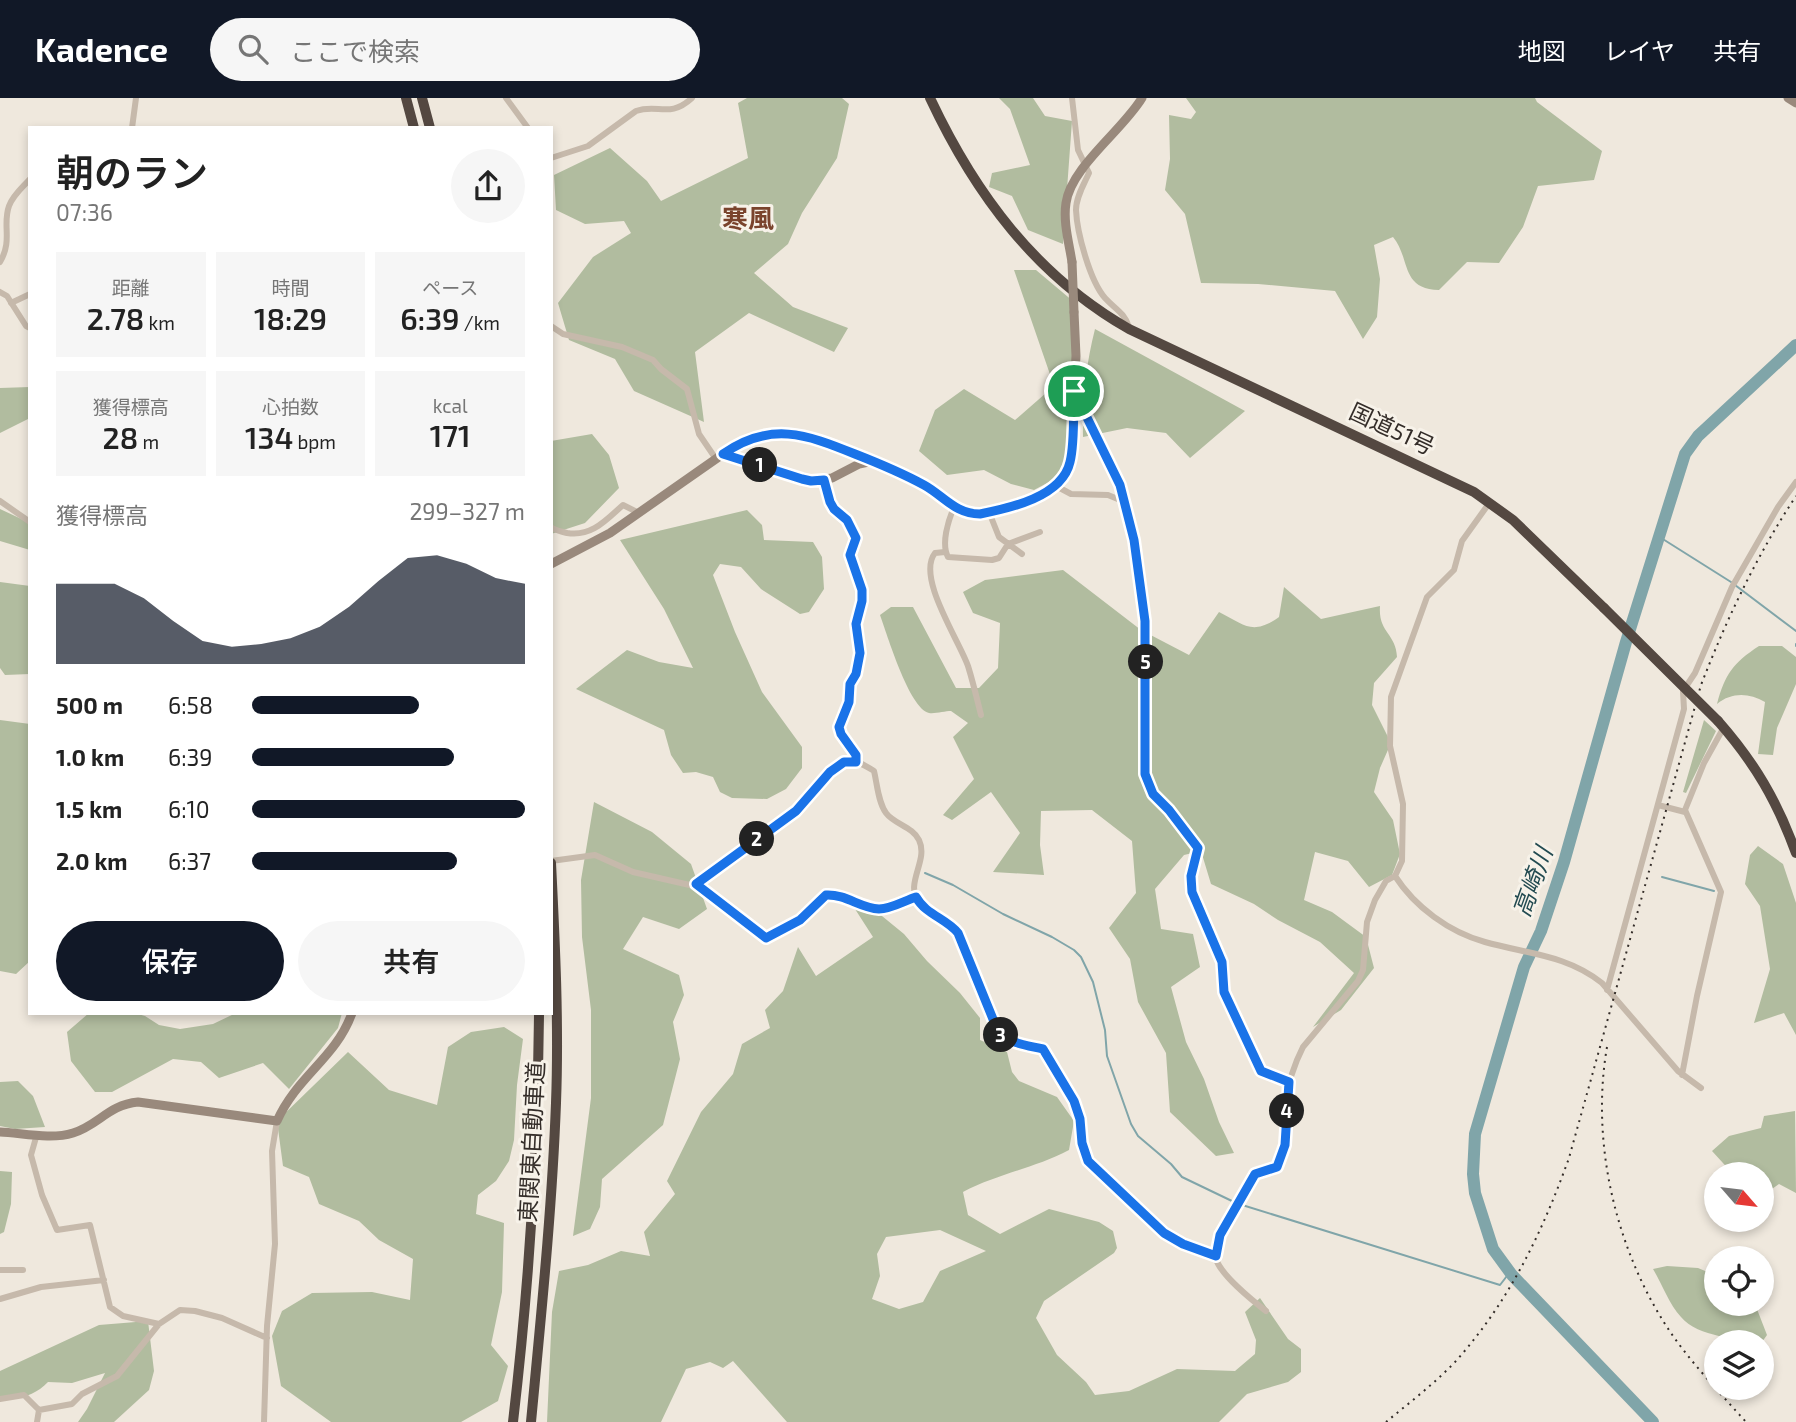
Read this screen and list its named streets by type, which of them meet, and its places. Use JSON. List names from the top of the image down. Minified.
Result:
{"streets":{"highway":["国道51号","東関東自動車道"]},"districts":["寒風"],"water":["高崎川"],"north":"bottom right","page":{"header":"Kadence","search":"ここで検索","nav":["地図","レイヤ","共有"],"heading":["朝のラン","07:36"],"stats":[["距離","2.78 km"],["時間","18:29"],["ペース","6:39 /km"],["獲得標高","28 m"],["心拍数","134 bpm"],["kcal","171"]],"pins":["1","5","2","3","4"],"chart":["獲得標高","299–327 m"],"list":[{"name":"500 m","note":"6:58"},{"name":"1.0 km","note":"6:39"},{"name":"1.5 km","note":"6:10"},{"name":"2.0 km","note":"6:37"}],"buttons":["保存","共有"]}}
